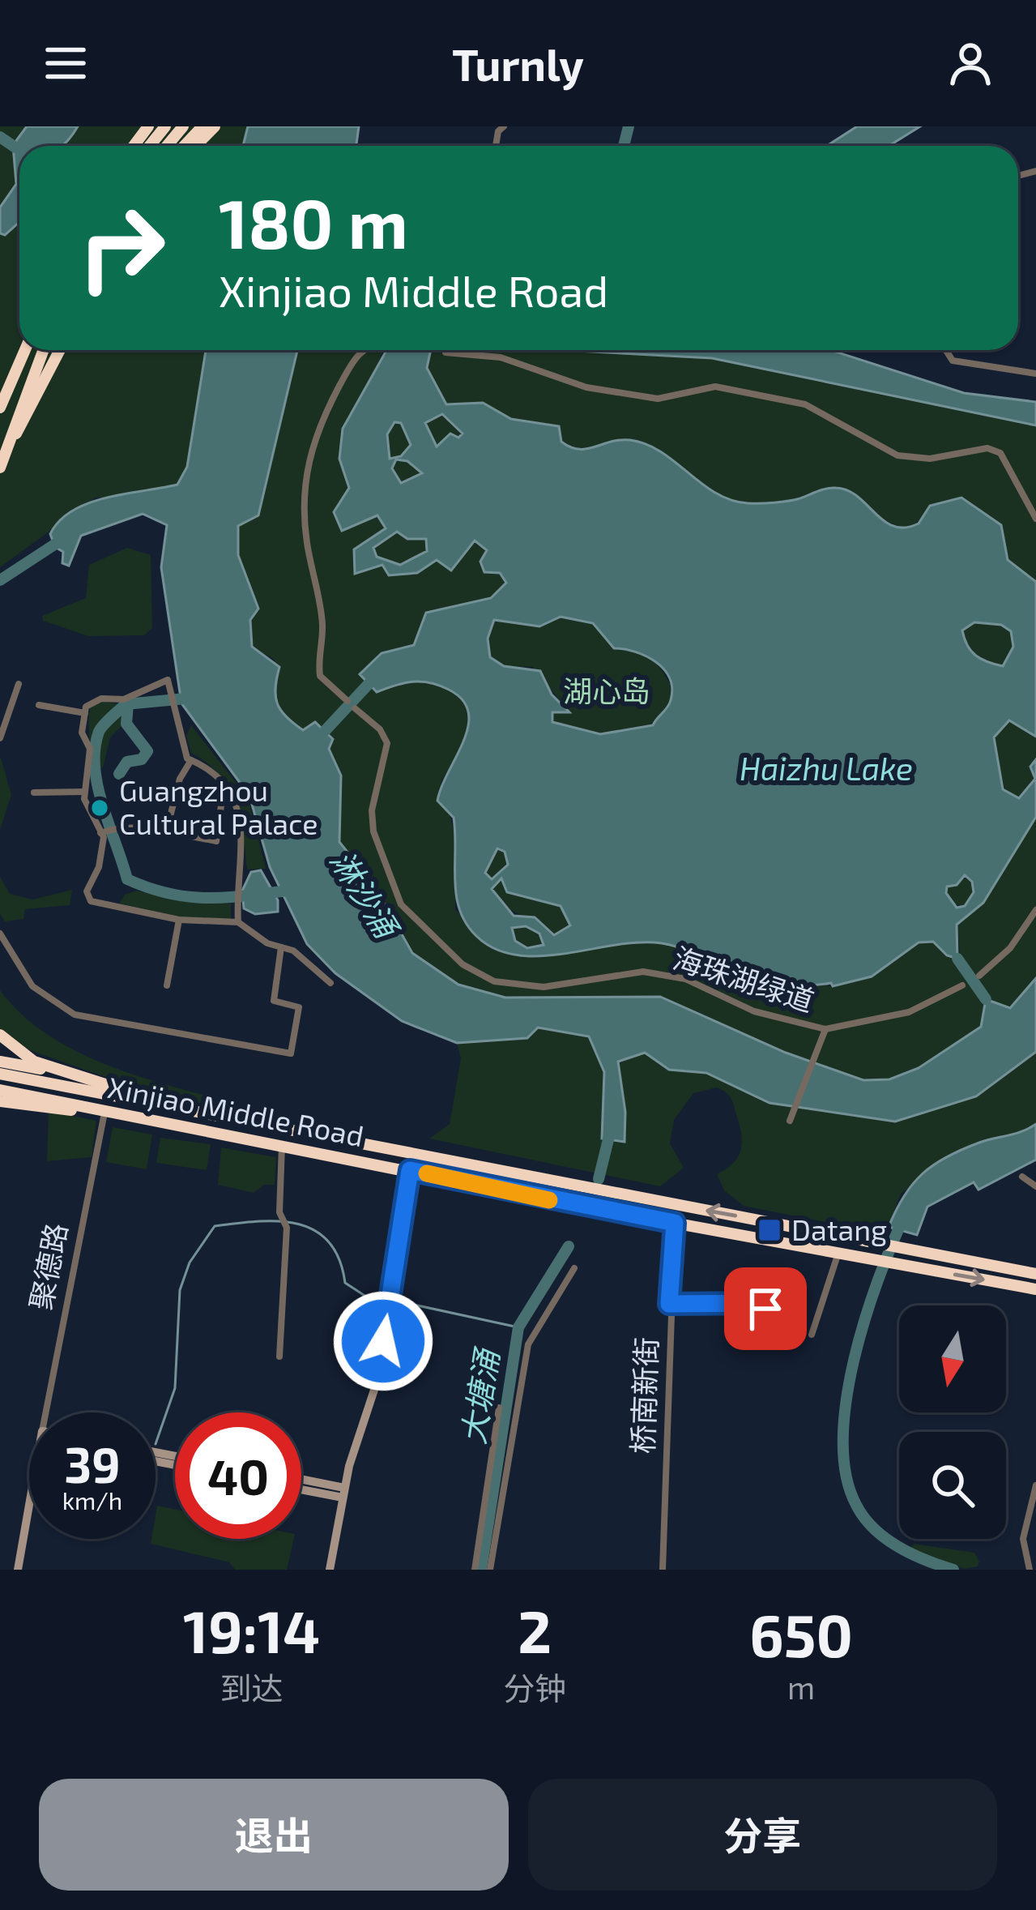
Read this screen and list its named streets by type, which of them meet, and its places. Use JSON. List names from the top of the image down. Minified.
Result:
{"streets":{"highway":["Xinjiao Middle Road"],"street":["海珠湖绿道","聚德路","桥南新街"]},"crossings":[["Xinjiao Middle Road","聚德路"],["Xinjiao Middle Road","桥南新街"]],"water":["Haizhu Lake","淋沙涌","大塘涌"],"parks":["湖心岛"],"places":{"other":["Guangzhou Cultural Palace"],"transit":["Datang"]},"north":"bottom","page":{"header":"Turnly","turn":["180 m","Xinjiao Middle Road"],"speed":"39 km/h","limit":"40","eta":["19:14","到达","2","分钟","650","m"],"buttons":["退出","分享"]}}
